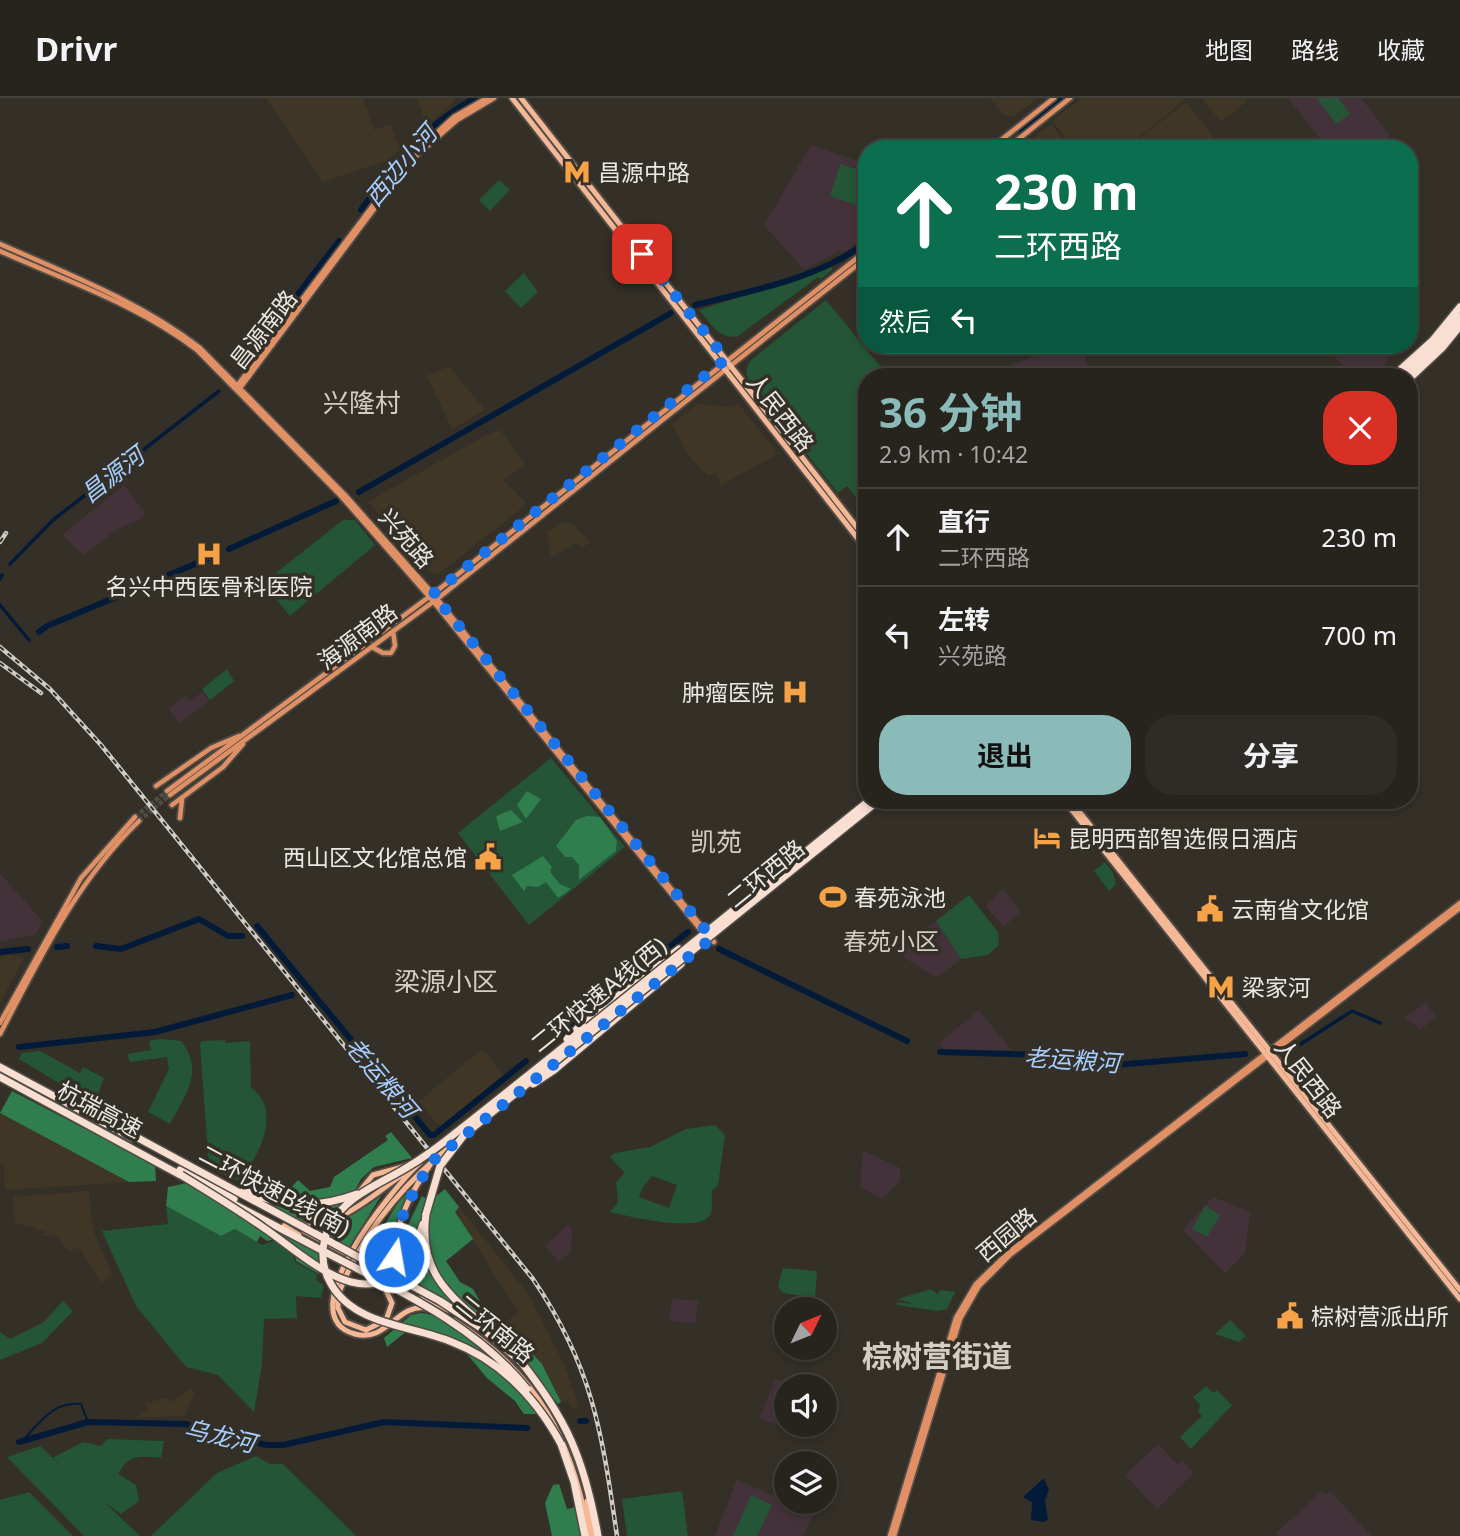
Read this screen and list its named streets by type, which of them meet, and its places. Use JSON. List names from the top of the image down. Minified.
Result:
{"streets":{"highway":["二环快速A线(西)","杭瑞高速","二环快速B线(南)"],"main road":["昌源南路","人民西路","兴苑路","海源南路","二环西路","西园路","二环南路"]},"crossings":[["昌源南路","兴苑路"],["人民西路","海源南路"],["人民西路","西园路"],["兴苑路","海源南路"],["兴苑路","二环西路"],["杭瑞高速","二环快速B线(南)"],["二环快速B线(南)","二环南路"]],"districts":["兴隆村","凯苑","春苑小区","梁源小区","棕树营街道"],"water":["西边小河","昌源河","老运粮河","乌龙河"],"places":{"metro station":["昌源中路","梁家河"],"hospital":["名兴中西医骨科医院","肿瘤医院"],"hotel":["昆明西部智选假日酒店"],"public building":["西山区文化馆总馆","云南省文化馆","棕树营派出所"],"sports":["春苑泳池"]},"north":"top right","page":{"header":"Drivr","nav":["地图","路线","收藏"],"turn":["230 m","二环西路"],"then":"然后","heading":["36 分钟","2.9 km · 10:42"],"list":[{"name":"直行","note":"二环西路","value":"230 m"},{"name":"左转","note":"兴苑路","value":"700 m"}],"buttons":["退出","分享"]}}
